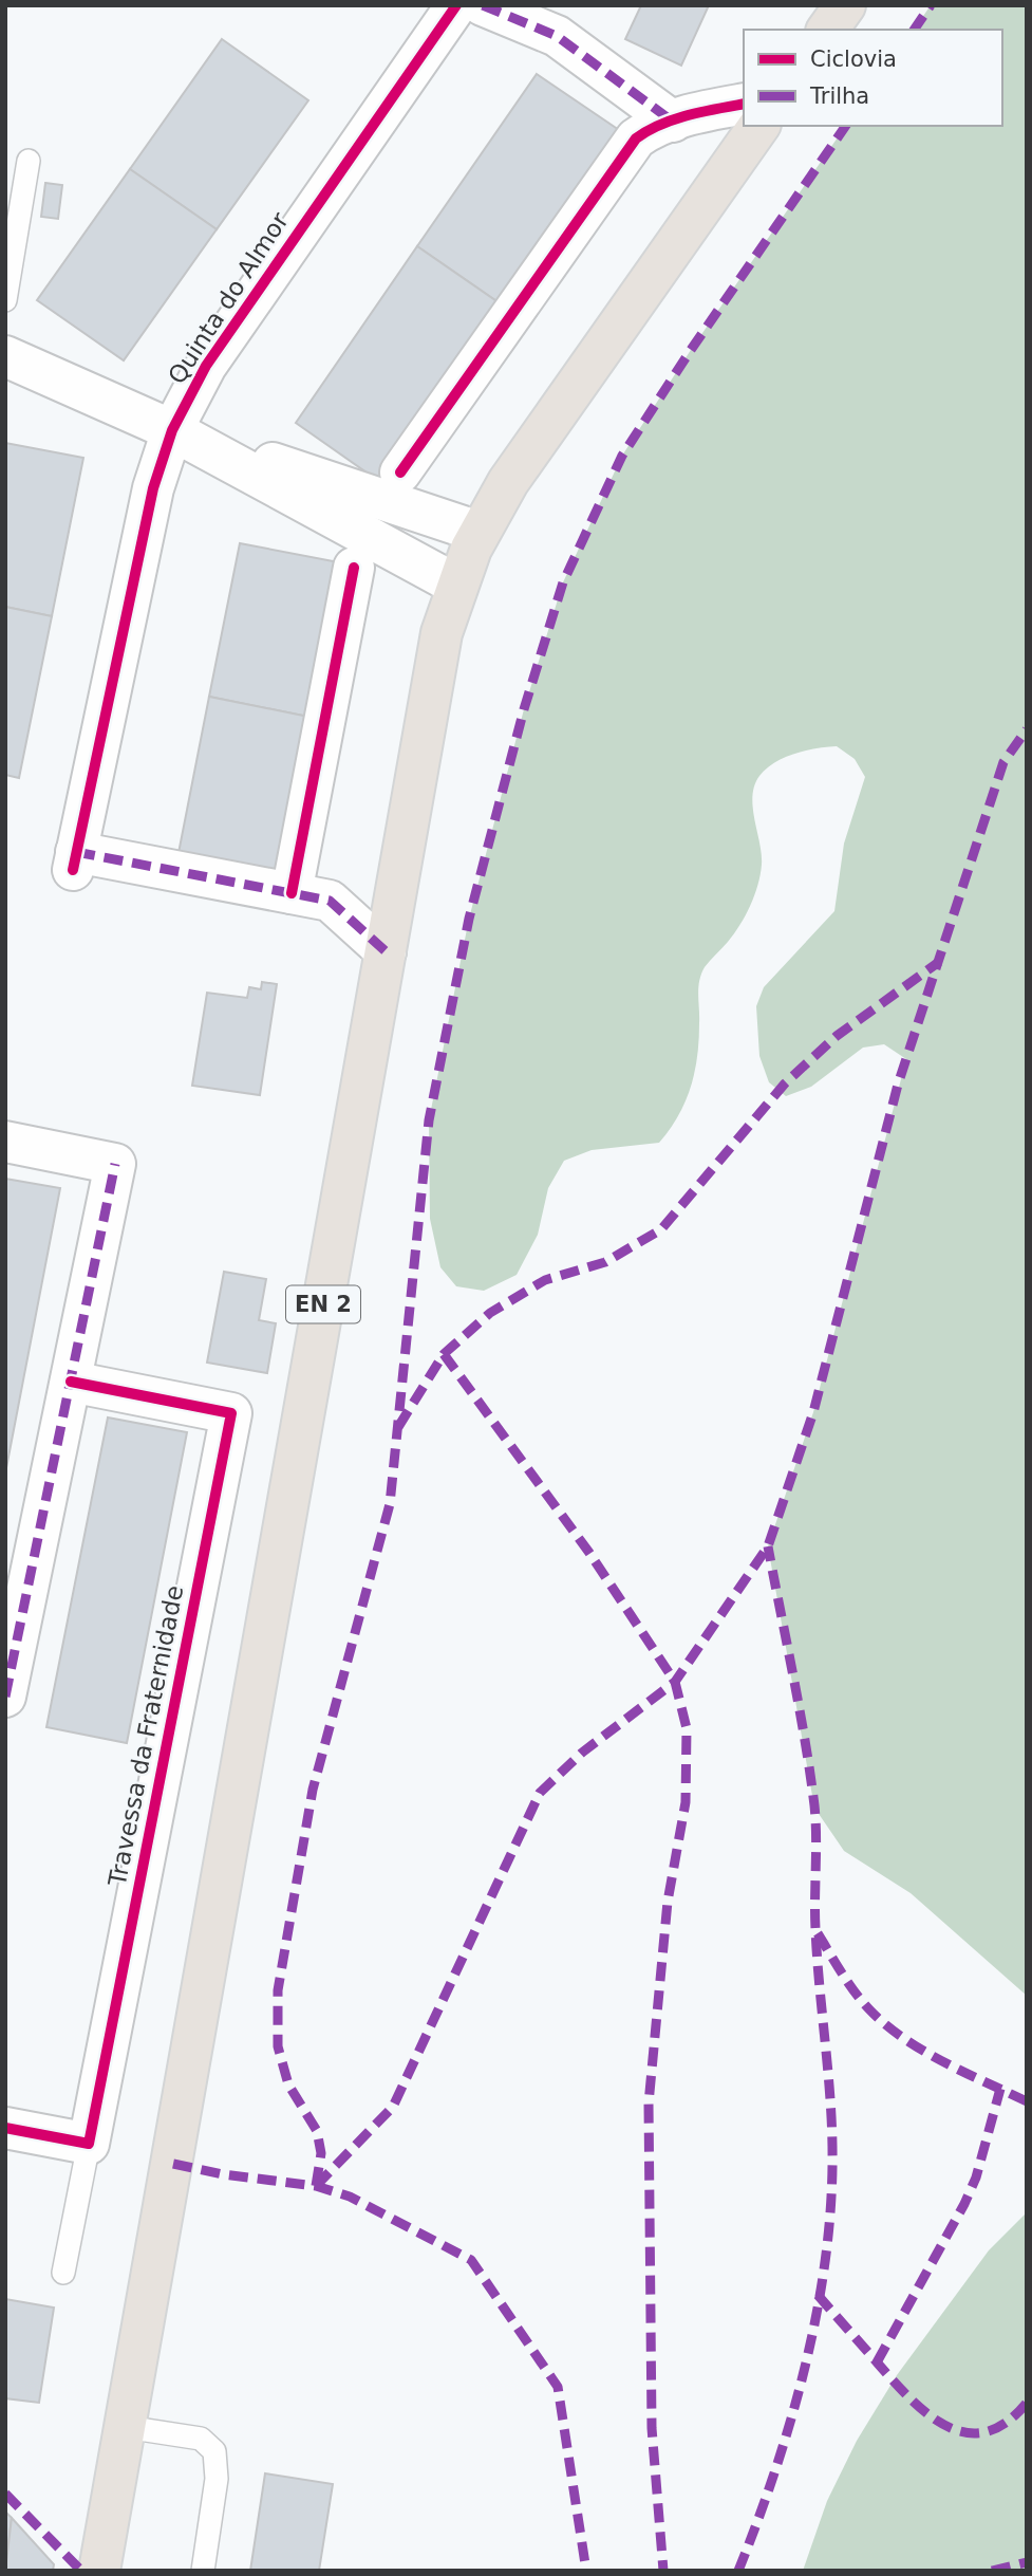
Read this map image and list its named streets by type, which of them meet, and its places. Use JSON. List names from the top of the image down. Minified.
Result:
{"streets":{"main road":["EN 2"],"street":["Quinta do Almor","Travessa da Fraternidade"]},"legend":["Ciclovia","Trilha"]}
